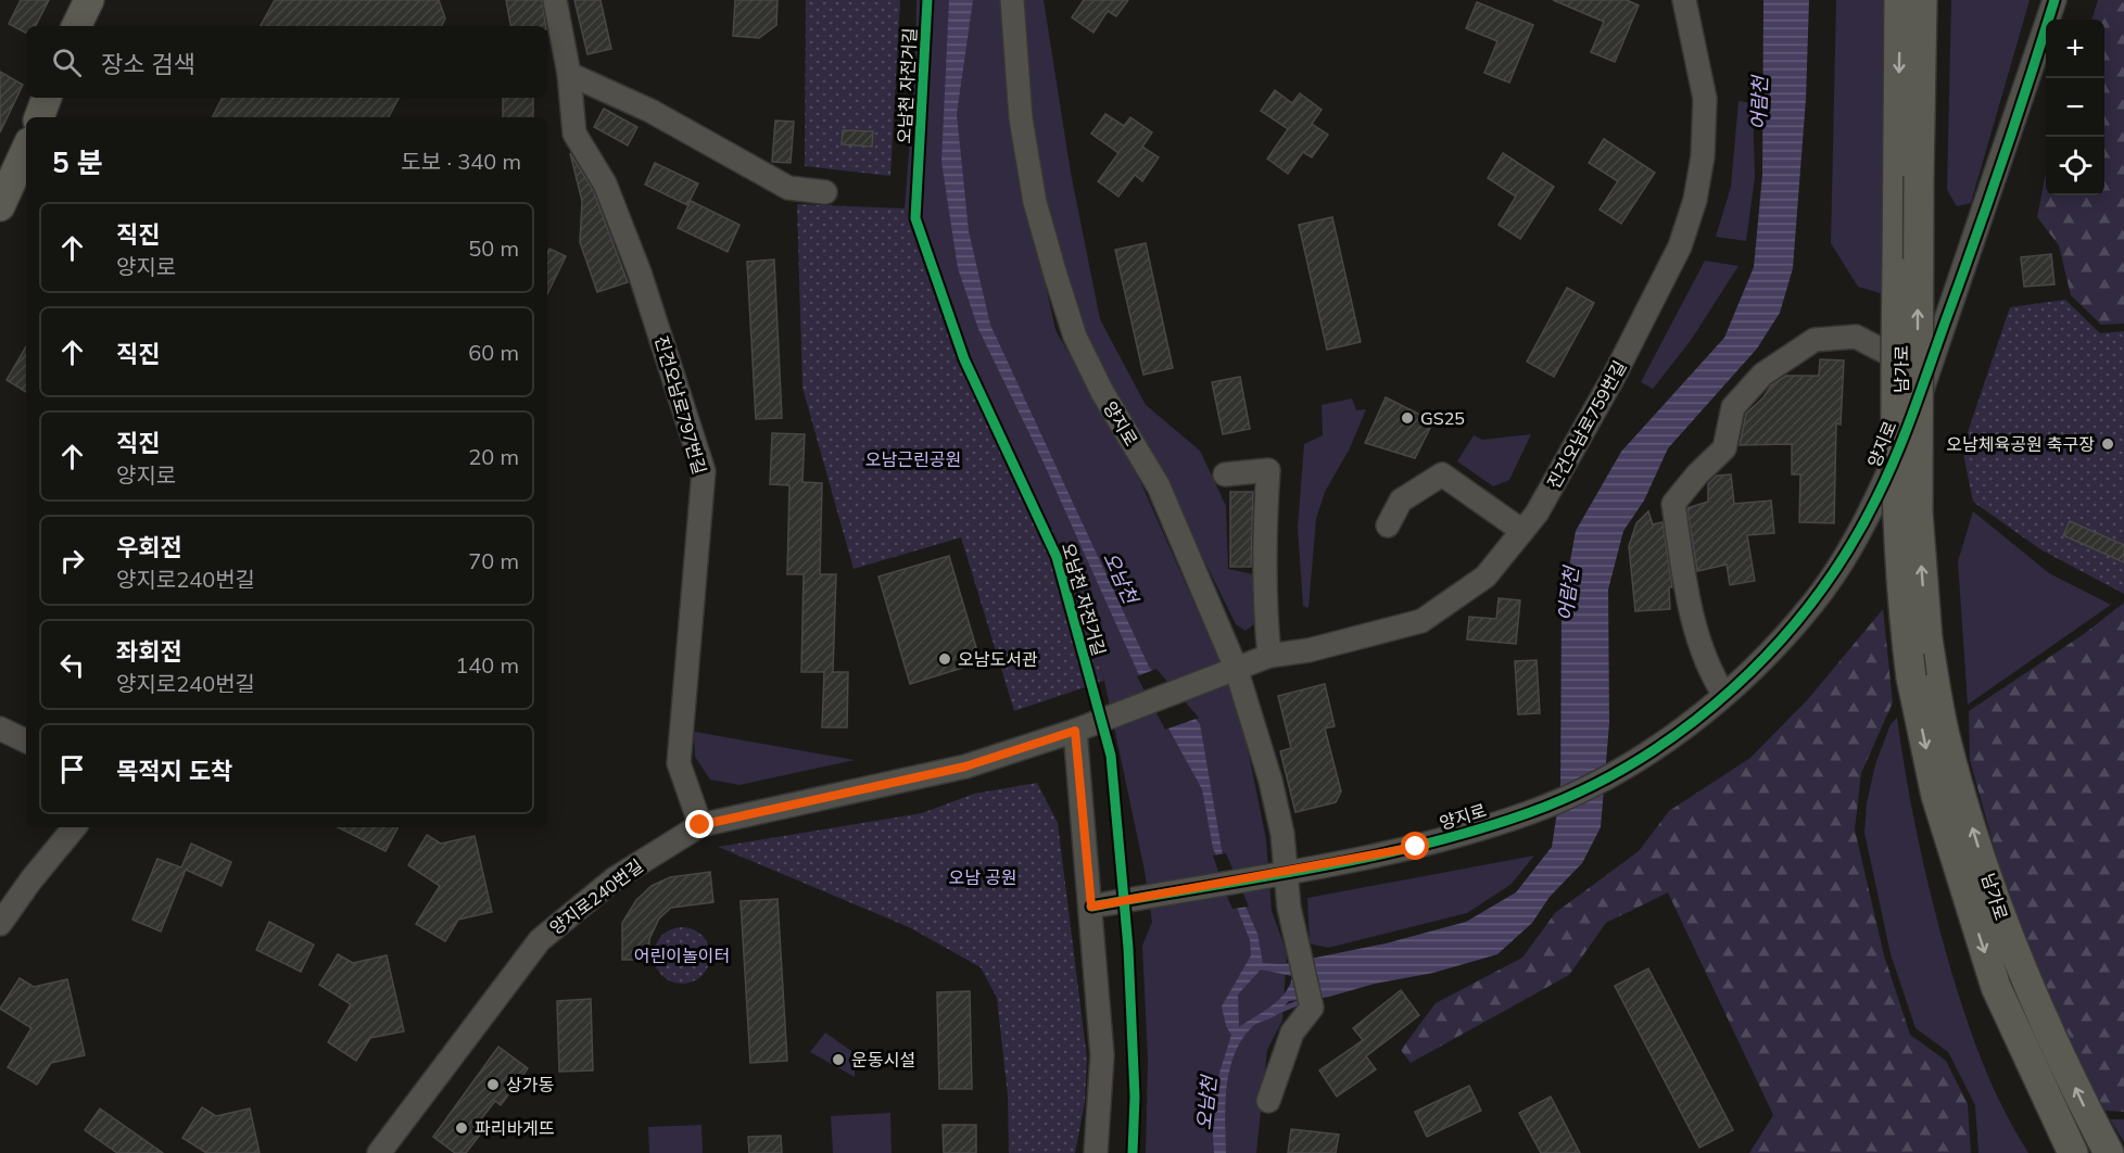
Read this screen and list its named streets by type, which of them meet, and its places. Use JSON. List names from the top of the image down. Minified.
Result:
{"streets":{"main road":["남가로"],"street":["진건오남로797번길","양지로","진건오남로759번길","양지로240번길"],"cycle path":["오남천 자전거길"]},"crossings":[["진건오남로797번길","양지로240번길"],["양지로","진건오남로759번길"],["진건오남로759번길","양지로240번길"]],"water":["어람천","오남천"],"parks":["오남근린공원","오남 공원","어린이놀이터"],"places":["GS25","오남체육공원 축구장","오남도서관","운동시설","상가동","파리바게뜨"],"page":{"map_buttons":["+","−"],"search":"장소 검색","heading":["5 분","도보 · 340 m"],"list":[["직진","양지로","50 m"],["직진","60 m"],["직진","양지로","20 m"],["우회전","양지로240번길","70 m"],["좌회전","양지로240번길","140 m"],"목적지 도착"]}}
